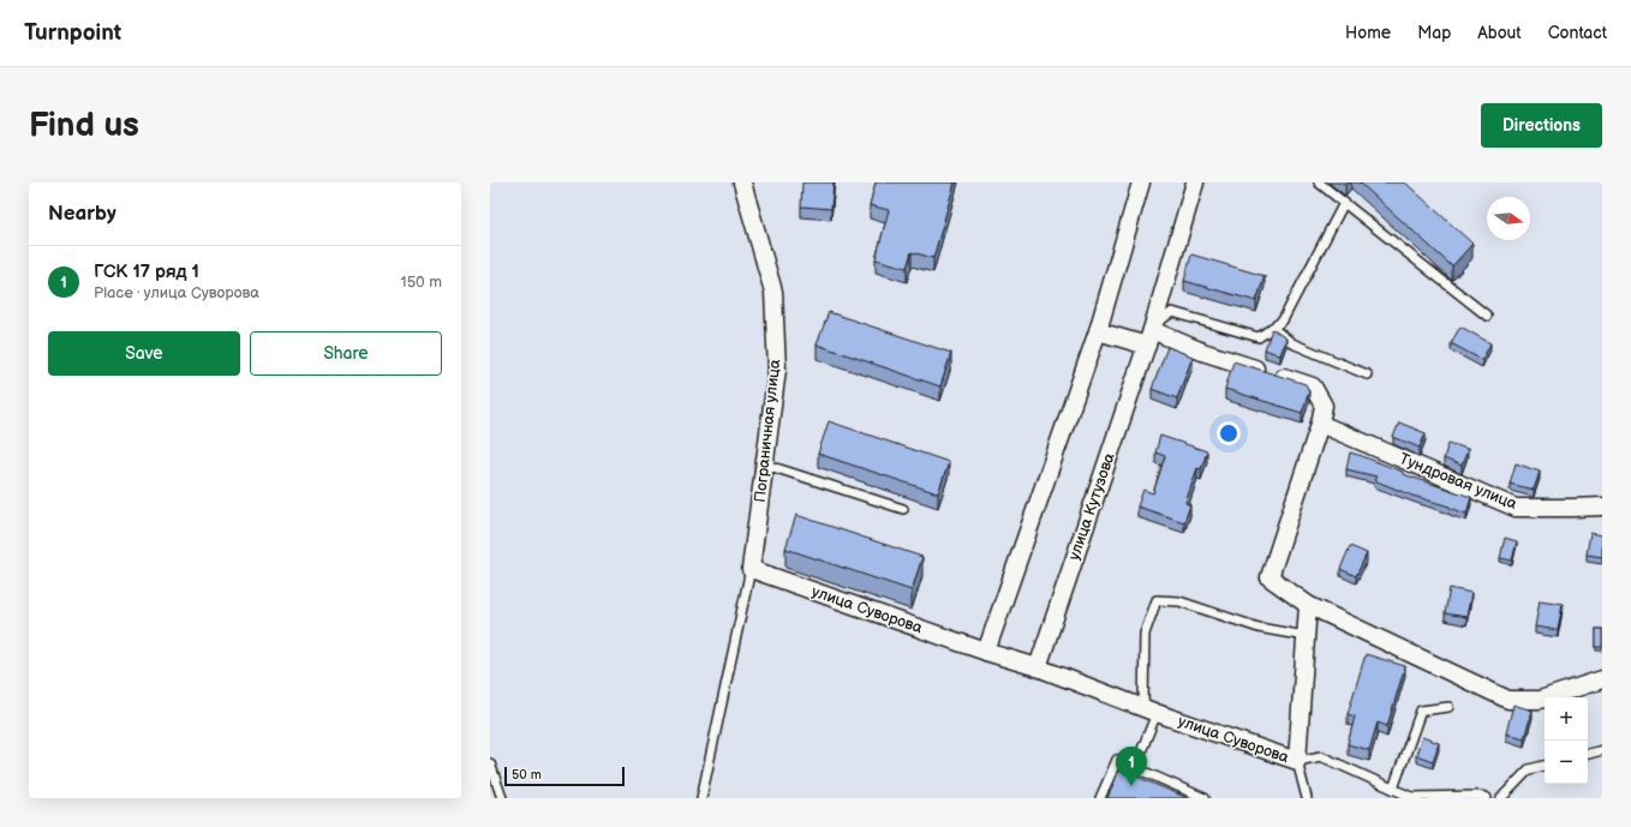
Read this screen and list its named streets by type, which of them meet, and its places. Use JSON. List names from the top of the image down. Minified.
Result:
{"streets":{"street":["Пограничная улица","Тундровая улица","улица Кутузова","улица Суворова"]},"crossings":[["Пограничная улица","улица Суворова"],["улица Кутузова","улица Суворова"]],"scale_bar":"50 m","north":"right","page":{"header":"Turnpoint","nav":["Home","Map","About","Contact"],"buttons":["Directions",["Save","Share"]],"title":"Find us","heading":"Nearby","list":[{"mark":"1","name":"ГСК 17 ряд 1","note":"Place · улица Суворова","value":"150 m"}],"map_buttons":["+","−"],"pins":"1","scale":"50 m"}}
